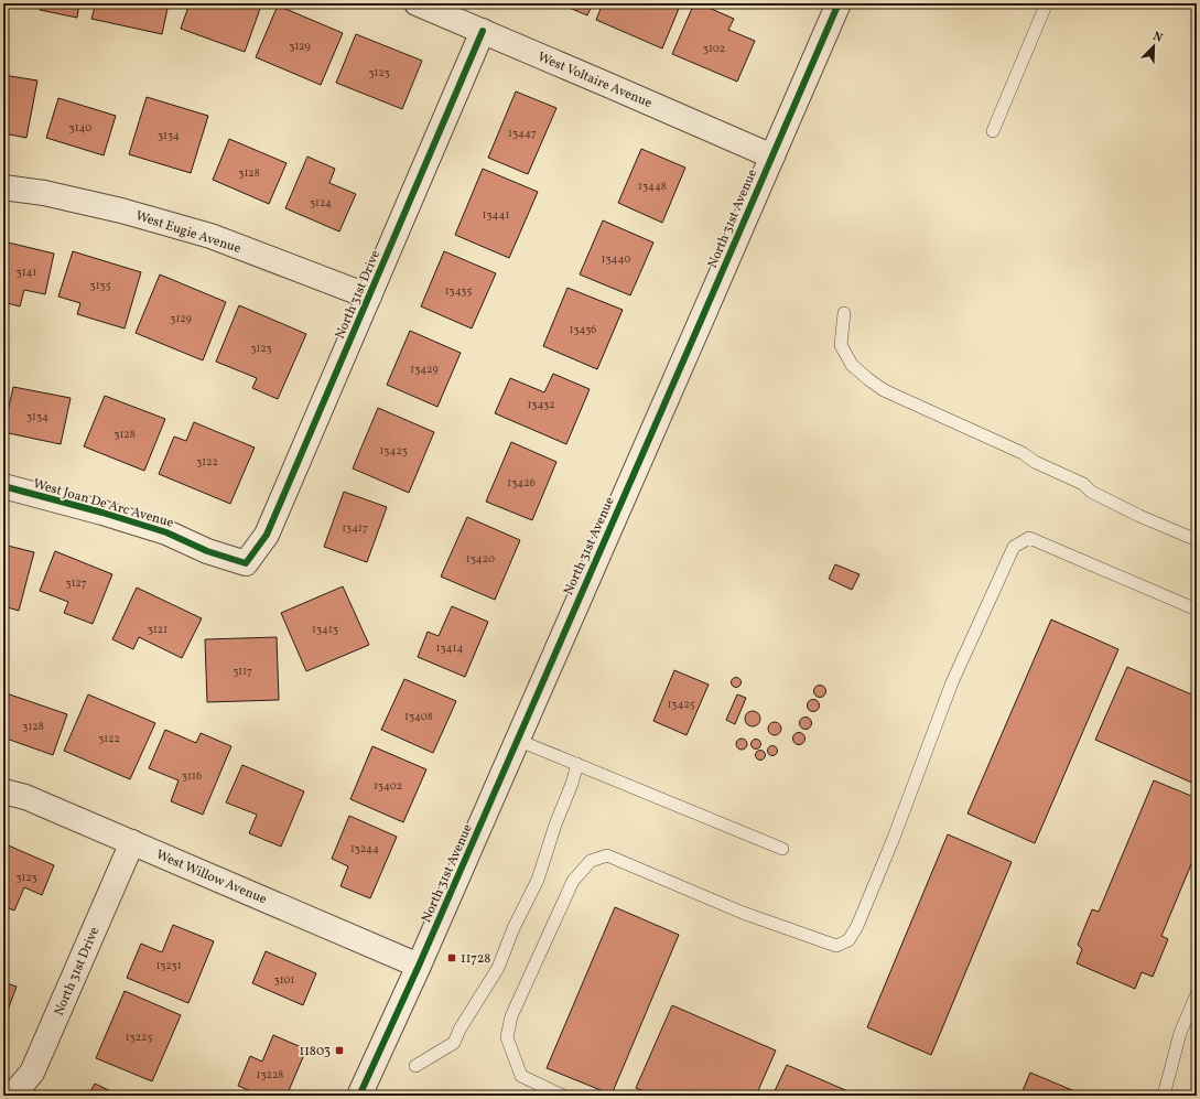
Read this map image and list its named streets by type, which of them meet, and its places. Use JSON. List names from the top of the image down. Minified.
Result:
{"streets":{"street":["West Voltaire Avenue","North 31st Avenue","West Eugie Avenue","North 31st Drive","West Joan De Arc Avenue","West Willow Avenue"]},"crossings":[["West Voltaire Avenue","North 31st Avenue"],["West Voltaire Avenue","North 31st Drive"],["North 31st Avenue","West Willow Avenue"],["West Eugie Avenue","North 31st Drive"],["North 31st Drive","West Joan De Arc Avenue"],["North 31st Drive","West Willow Avenue"]],"places":{"transit":["11728","11803"]},"house_numbers":["3129","3102","3123","3140","13447","3134","3128","13448","3124","13441","13440","3141","3135","13435","3129","13436","3123","13429","13432","3134","3128","13423","3122","13426","13417","13420","3127","3121","13413","13414","3117","13425","13408","3128","3122","3116","13402","13244","3123","13231","3101","13225","13228"],"north":"top right"}
